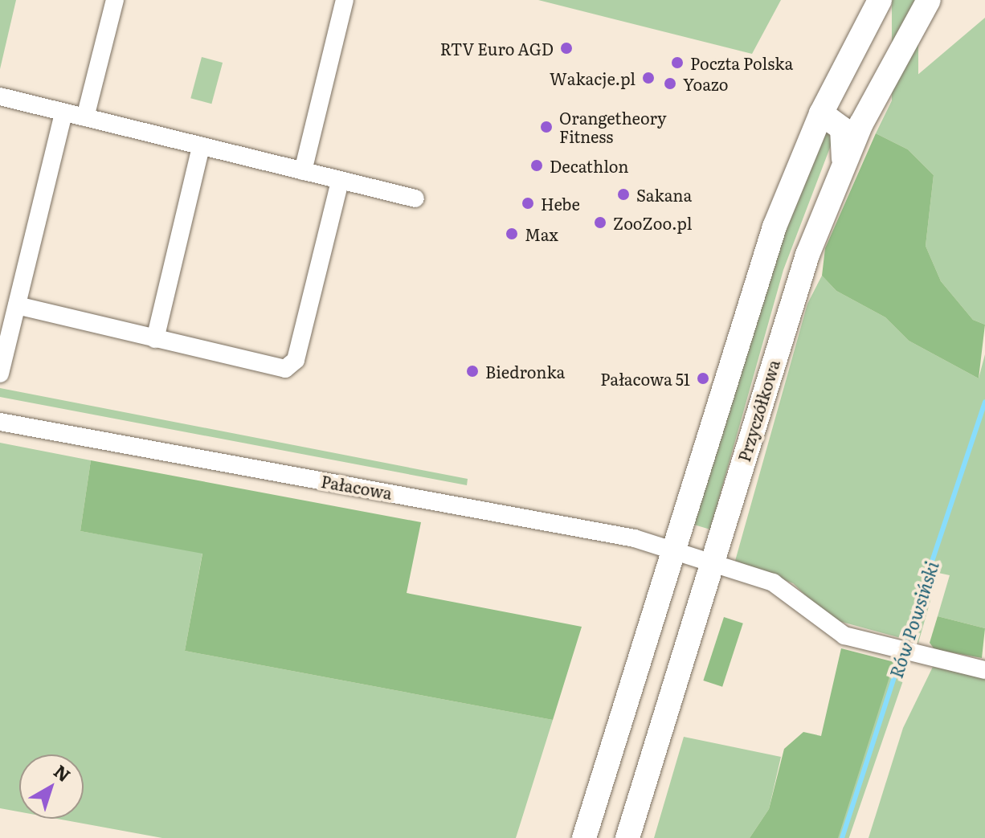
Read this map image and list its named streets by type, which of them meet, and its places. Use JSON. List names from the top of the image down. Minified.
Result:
{"streets":{"main road":["Przyczółkowa"],"street":["Pałacowa"]},"crossings":[["Przyczółkowa","Pałacowa"]],"water":["Rów Powsiński"],"places":["RTV Euro AGD","Poczta Polska","Wakacje.pl","Yoazo","Orangetheory Fitness","Decathlon","Sakana","Hebe","ZooZoo.pl","Max","Biedronka","Pałacowa 51"],"north":"top right"}
